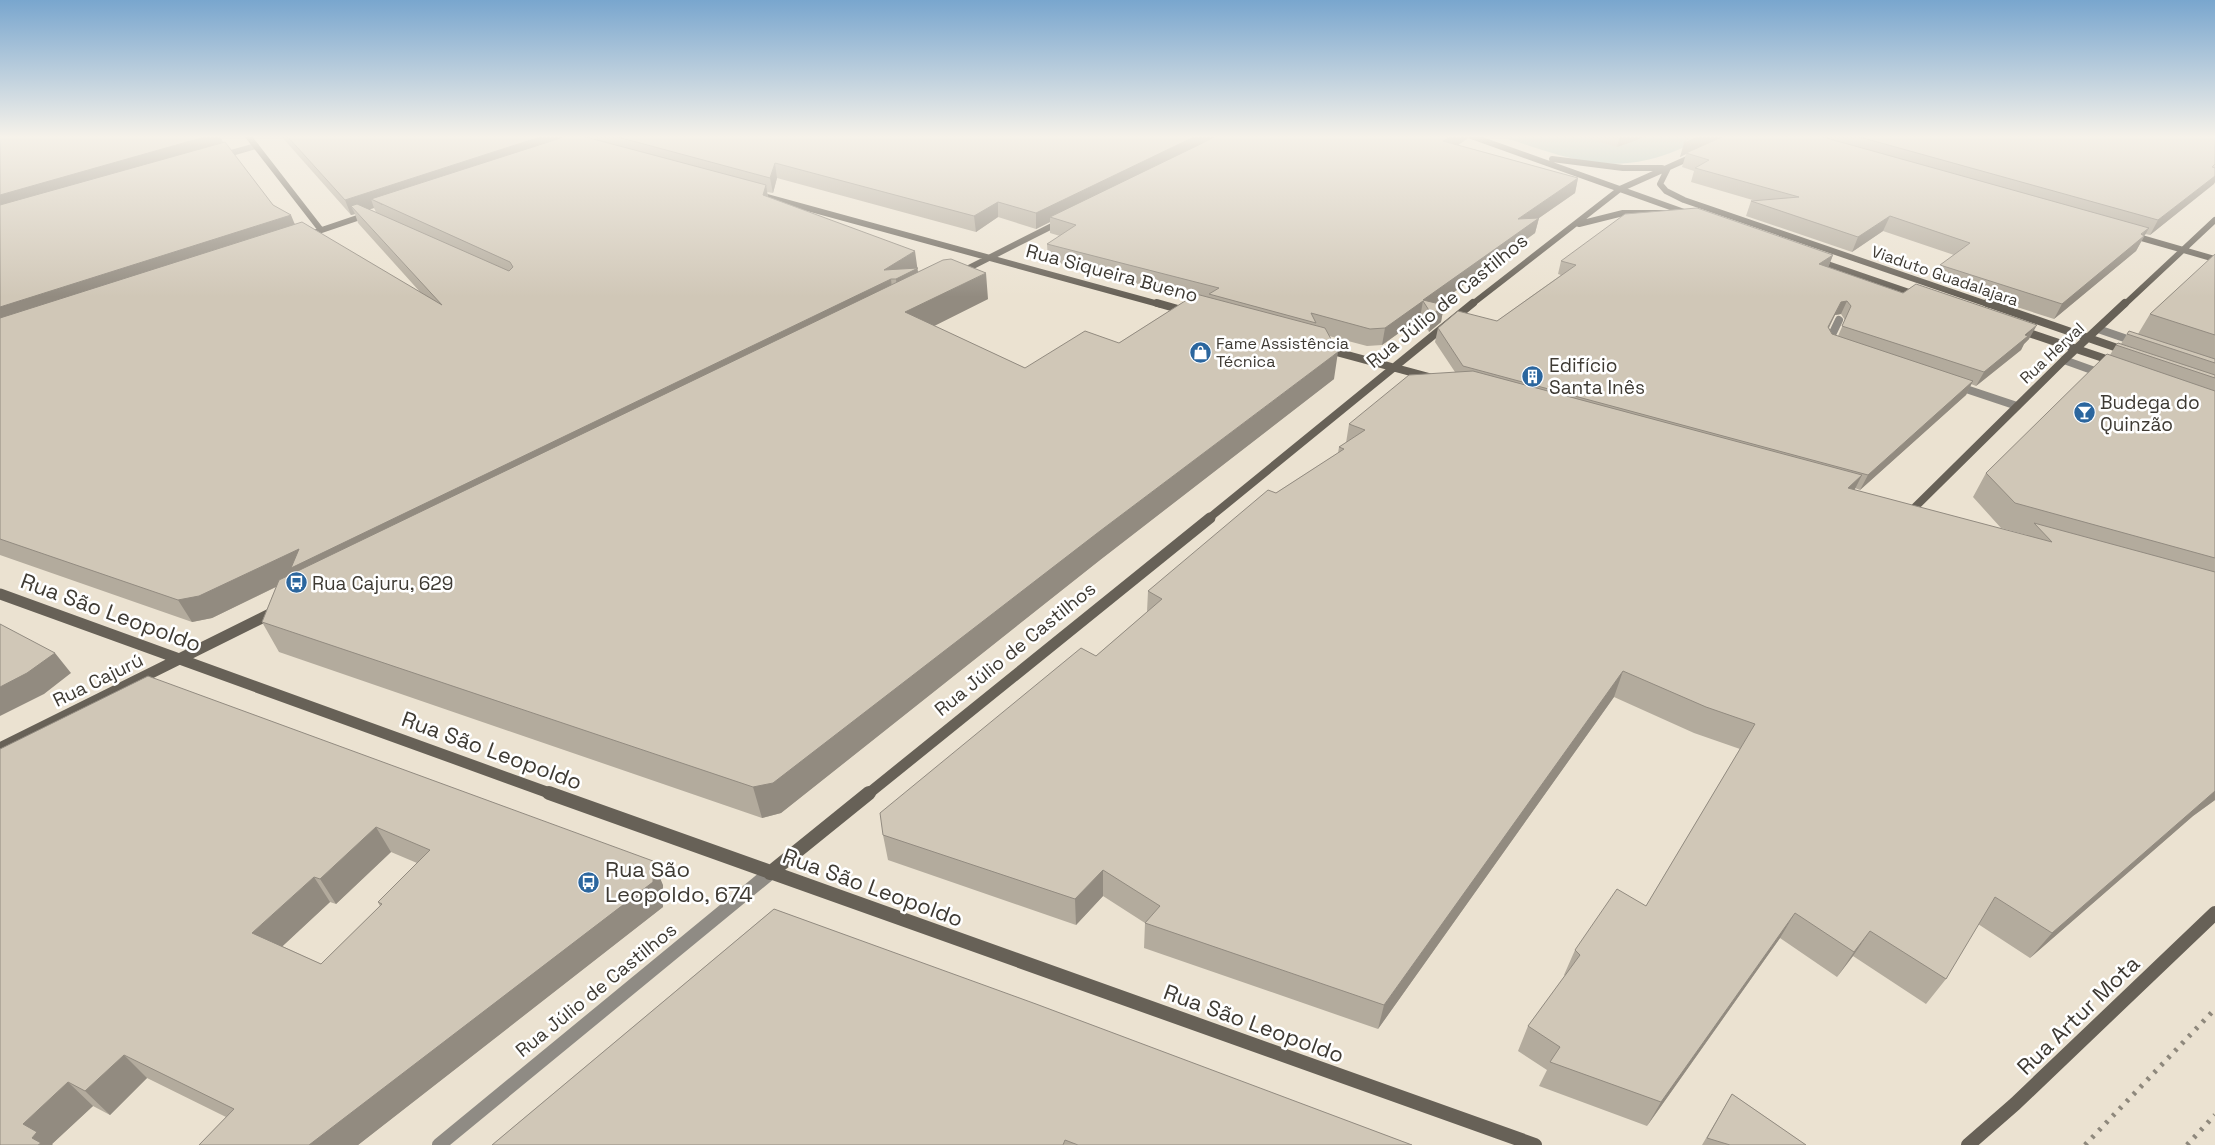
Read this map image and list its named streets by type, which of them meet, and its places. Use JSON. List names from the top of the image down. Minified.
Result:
{"streets":{"street":["Rua Siqueira Bueno","Viaduto Guadalajara","Rua Júlio de Castilhos","Rua Herval","Rua São Leopoldo","Rua Cajurú","Rua Artur Mota"]},"crossings":[["Rua Júlio de Castilhos","Rua São Leopoldo"],["Rua São Leopoldo","Rua Cajurú"]],"places":{"shop":["Fame Assistência Técnica"],"building":["Edifício Santa Inês"],"bar":["Budega do Quinzão"],"bus stop":["Rua Cajuru, 629","Rua São Leopoldo, 674"]}}
